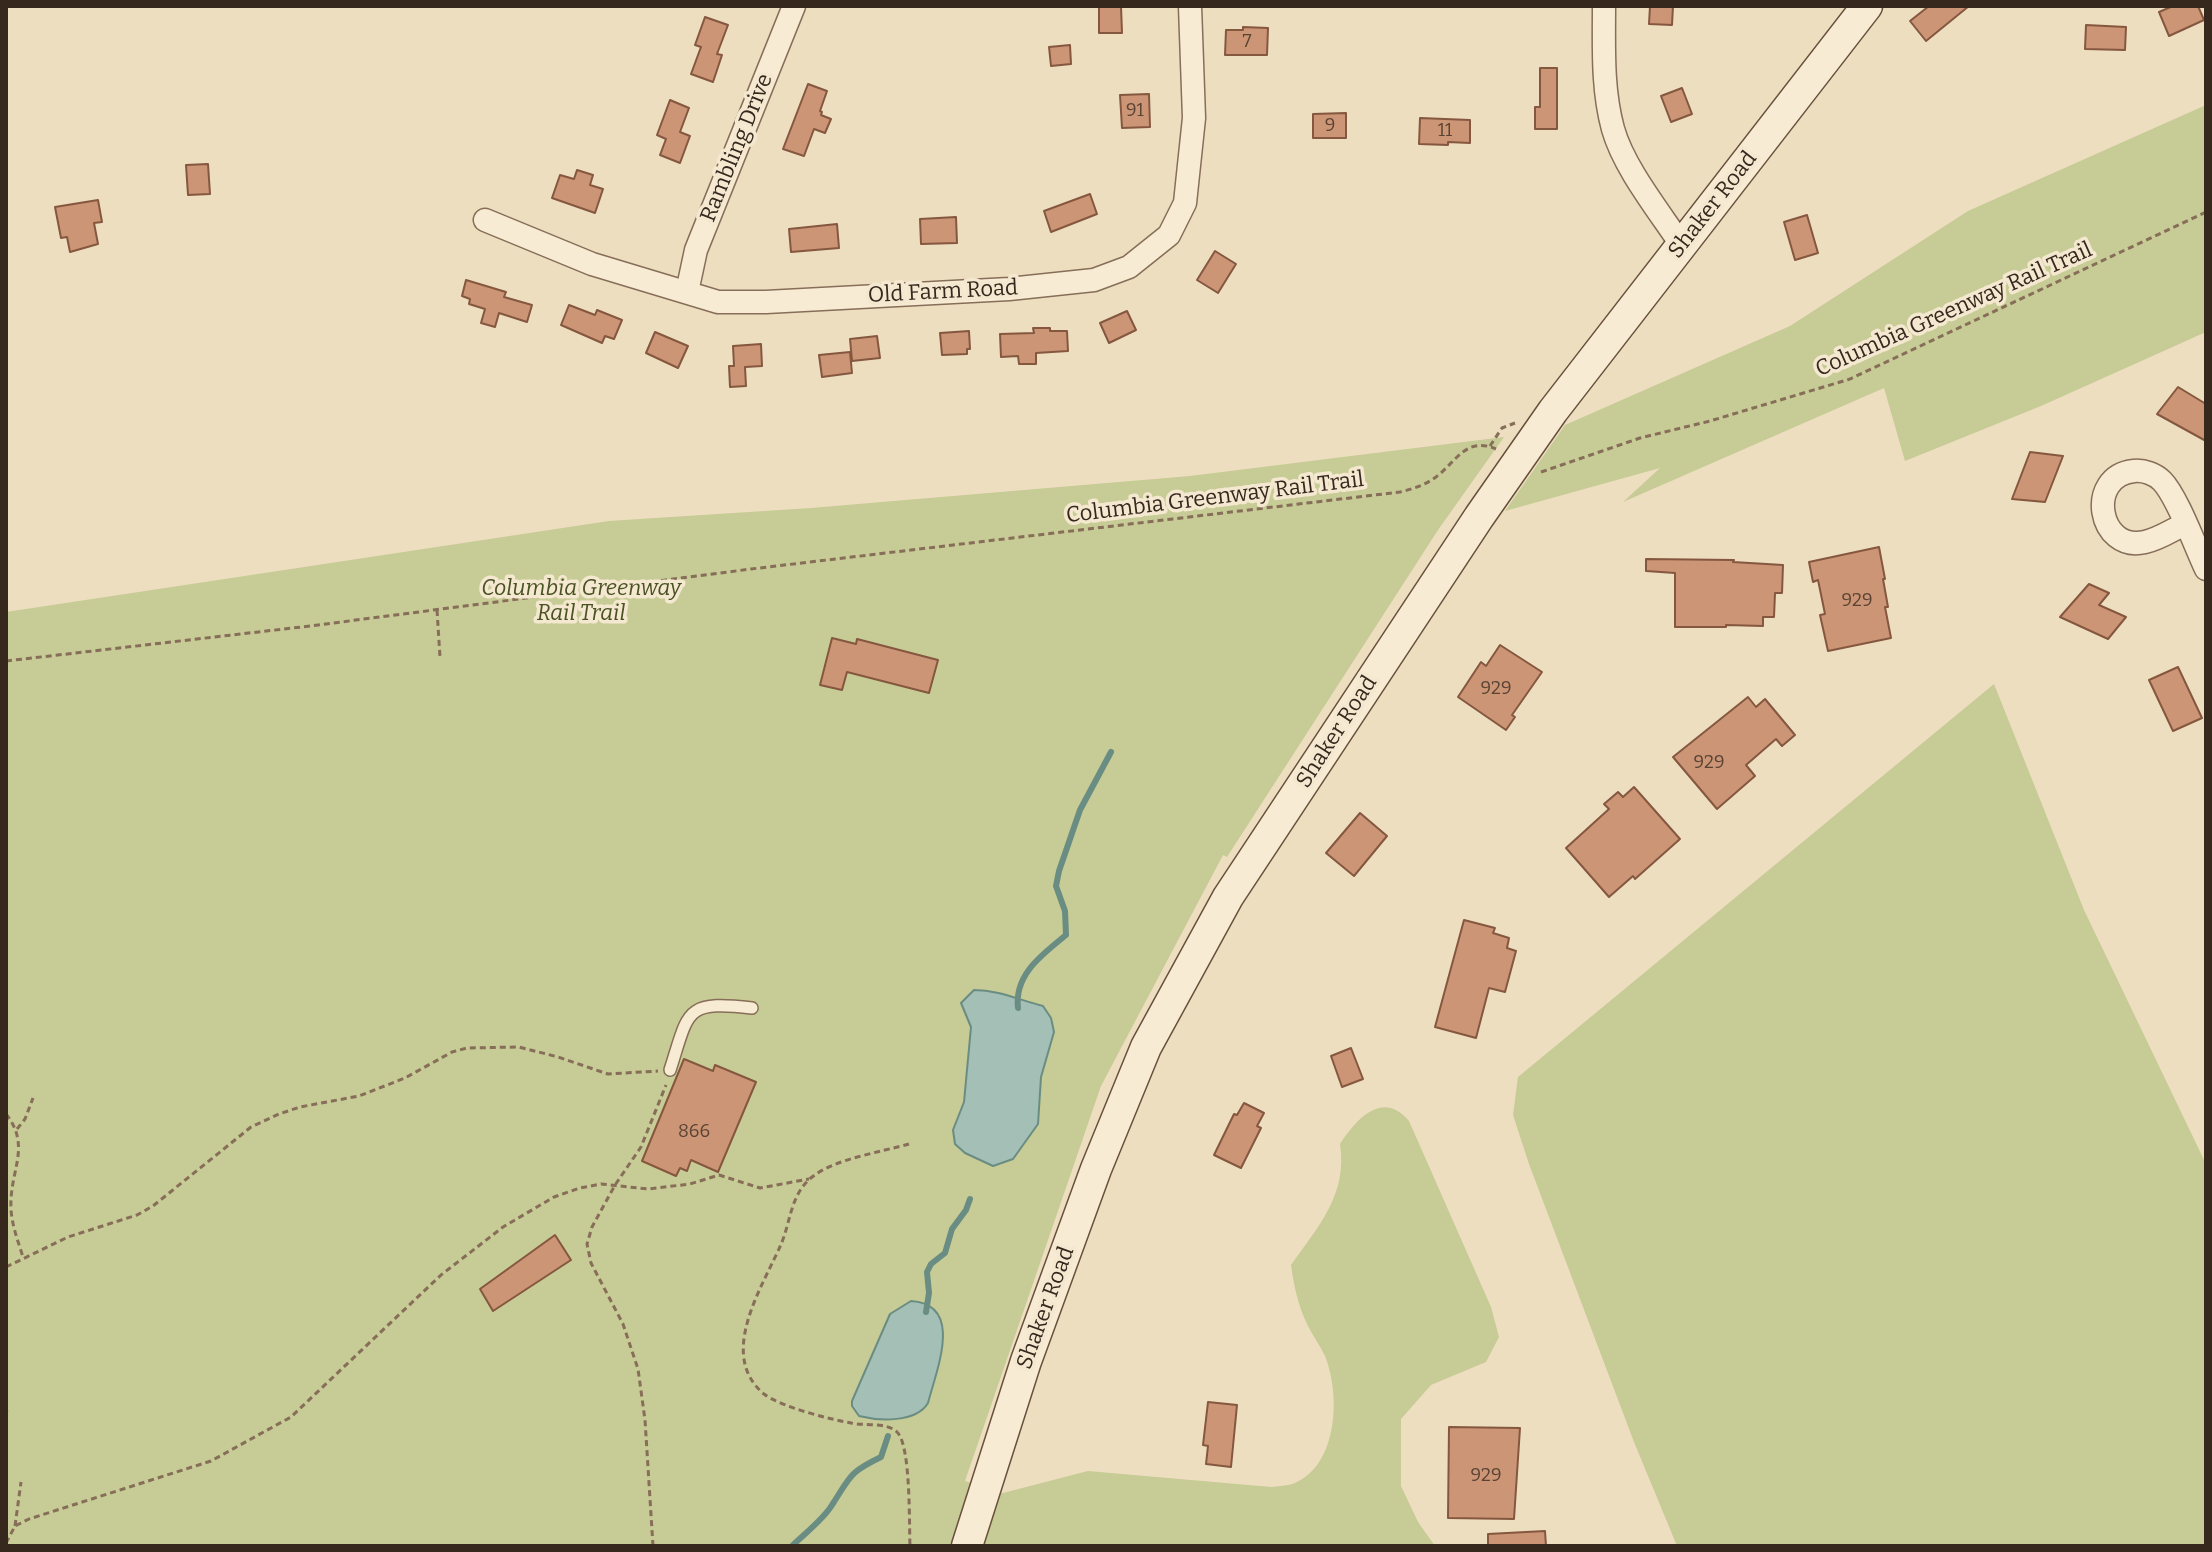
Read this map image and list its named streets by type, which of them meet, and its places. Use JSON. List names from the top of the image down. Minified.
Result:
{"streets":{"street":["Rambling Drive","Shaker Road","Old Farm Road"],"path":["Columbia Greenway Rail Trail"]},"crossings":[["Rambling Drive","Old Farm Road"]],"parks":["Columbia Greenway Rail Trail"],"house_numbers":["7","91","9","11","929","929","929","866","929"]}
